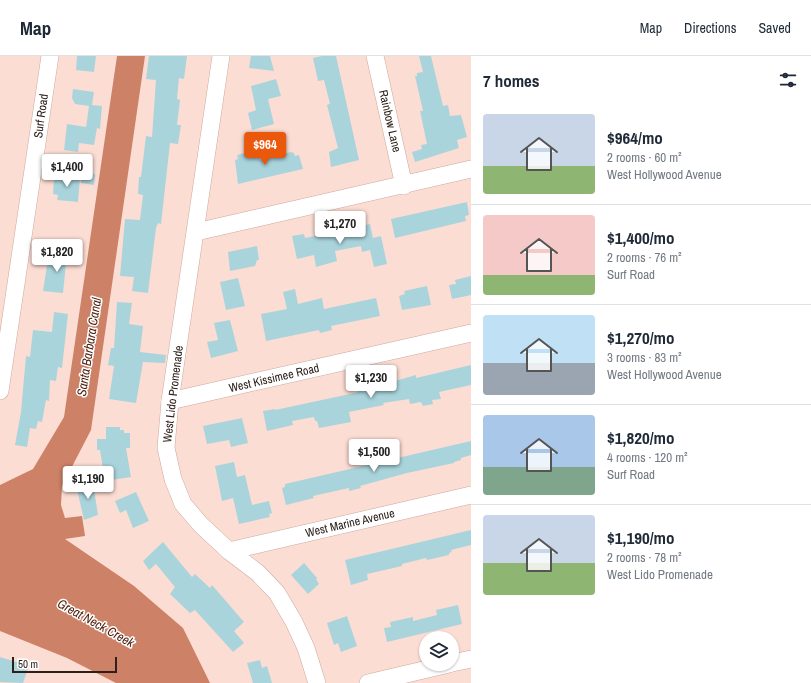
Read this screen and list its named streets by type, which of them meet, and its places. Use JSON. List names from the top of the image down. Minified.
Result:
{"streets":{"street":["Surf Road","Rainbow Lane","West Kissimee Road","West Lido Promenade","West Marine Avenue"]},"crossings":[["West Kissimee Road","West Lido Promenade"],["West Lido Promenade","West Marine Avenue"]],"water":["Santa Barbara Canal","Great Neck Creek"],"scale_bar":"50 m","page":{"header":"Map","nav":["Map","Directions","Saved"],"heading":"7 homes","list":[{"name":"$964/mo","note":"2 rooms · 60 m² · West Hollywood Avenue"},{"name":"$1,400/mo","note":"2 rooms · 76 m² · Surf Road"},{"name":"$1,270/mo","note":"3 rooms · 83 m² · West Hollywood Avenue"},{"name":"$1,820/mo","note":"4 rooms · 120 m² · Surf Road"},{"name":"$1,190/mo","note":"2 rooms · 78 m² · West Lido Promenade"}],"price":["$964","$1,400","$1,270","$1,820","$1,230","$1,500","$1,190"],"scale":"50 m"}}
